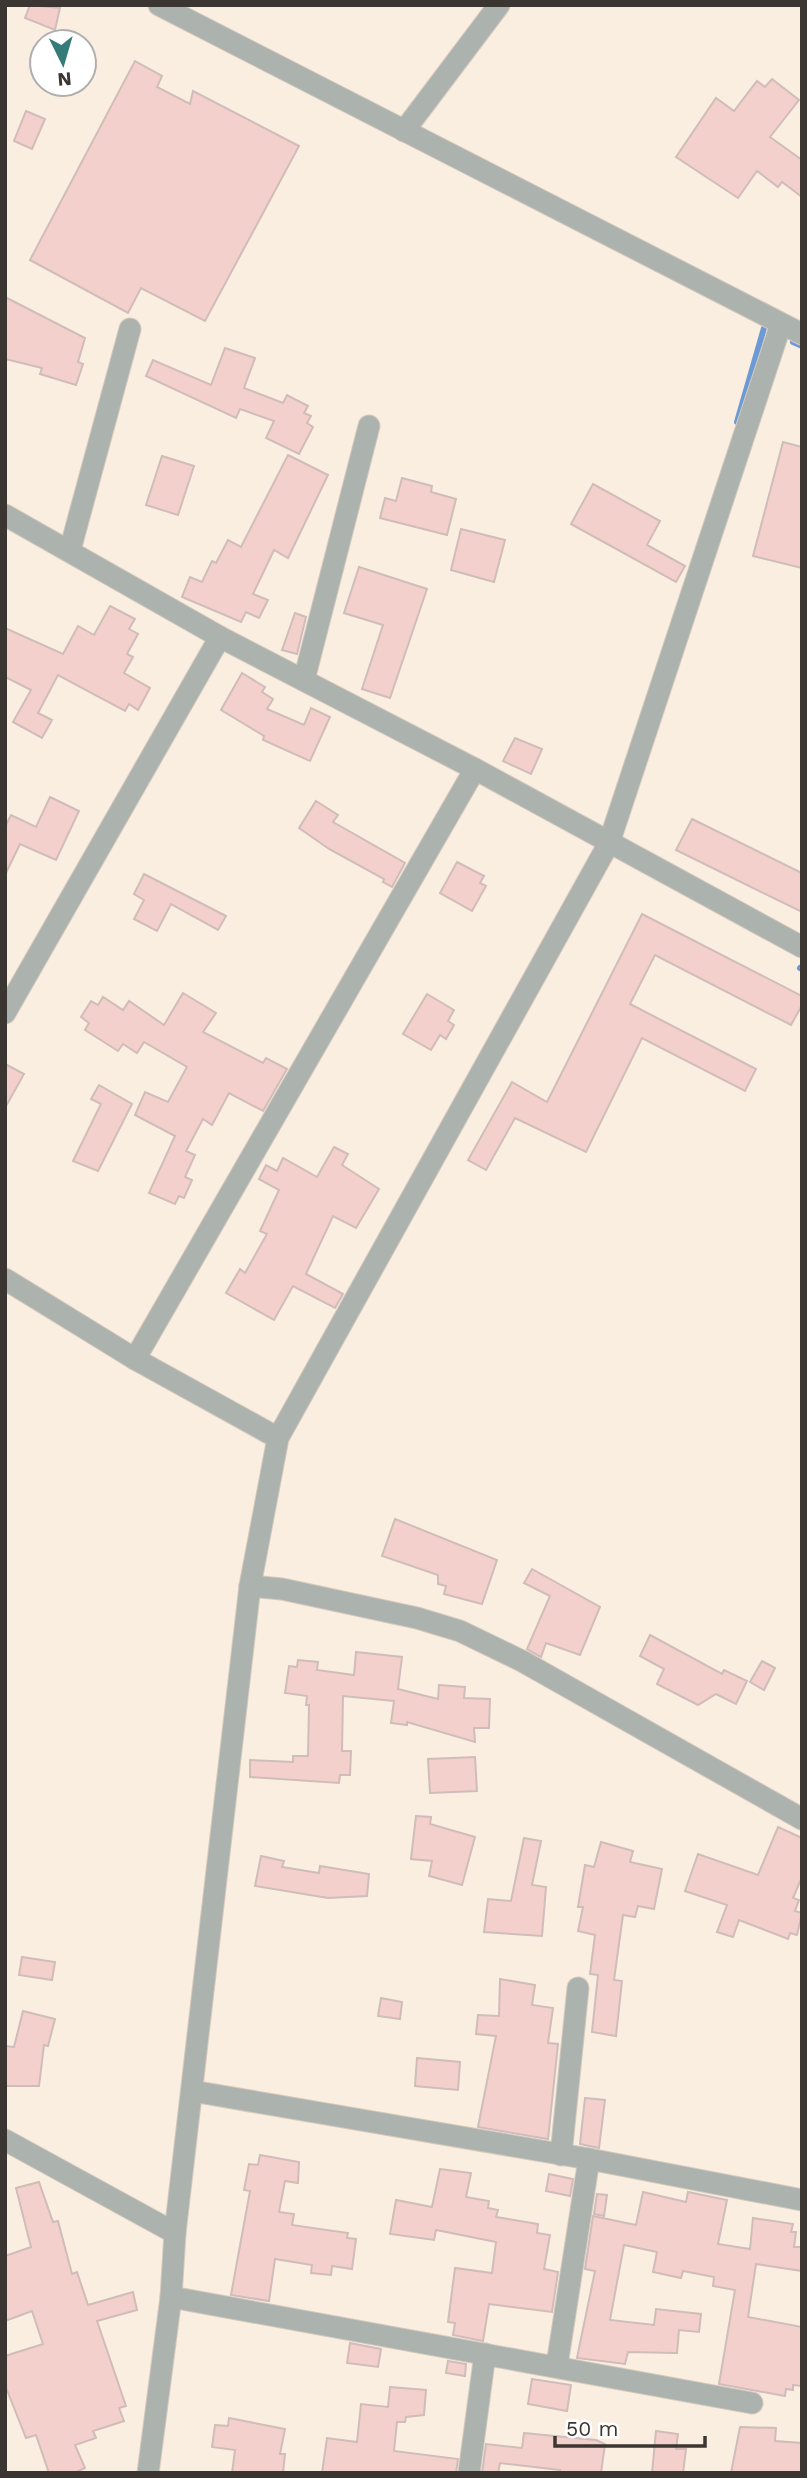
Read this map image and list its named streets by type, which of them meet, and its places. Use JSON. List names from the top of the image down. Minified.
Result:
{"scale_bar":"50 m","north":"bottom"}
